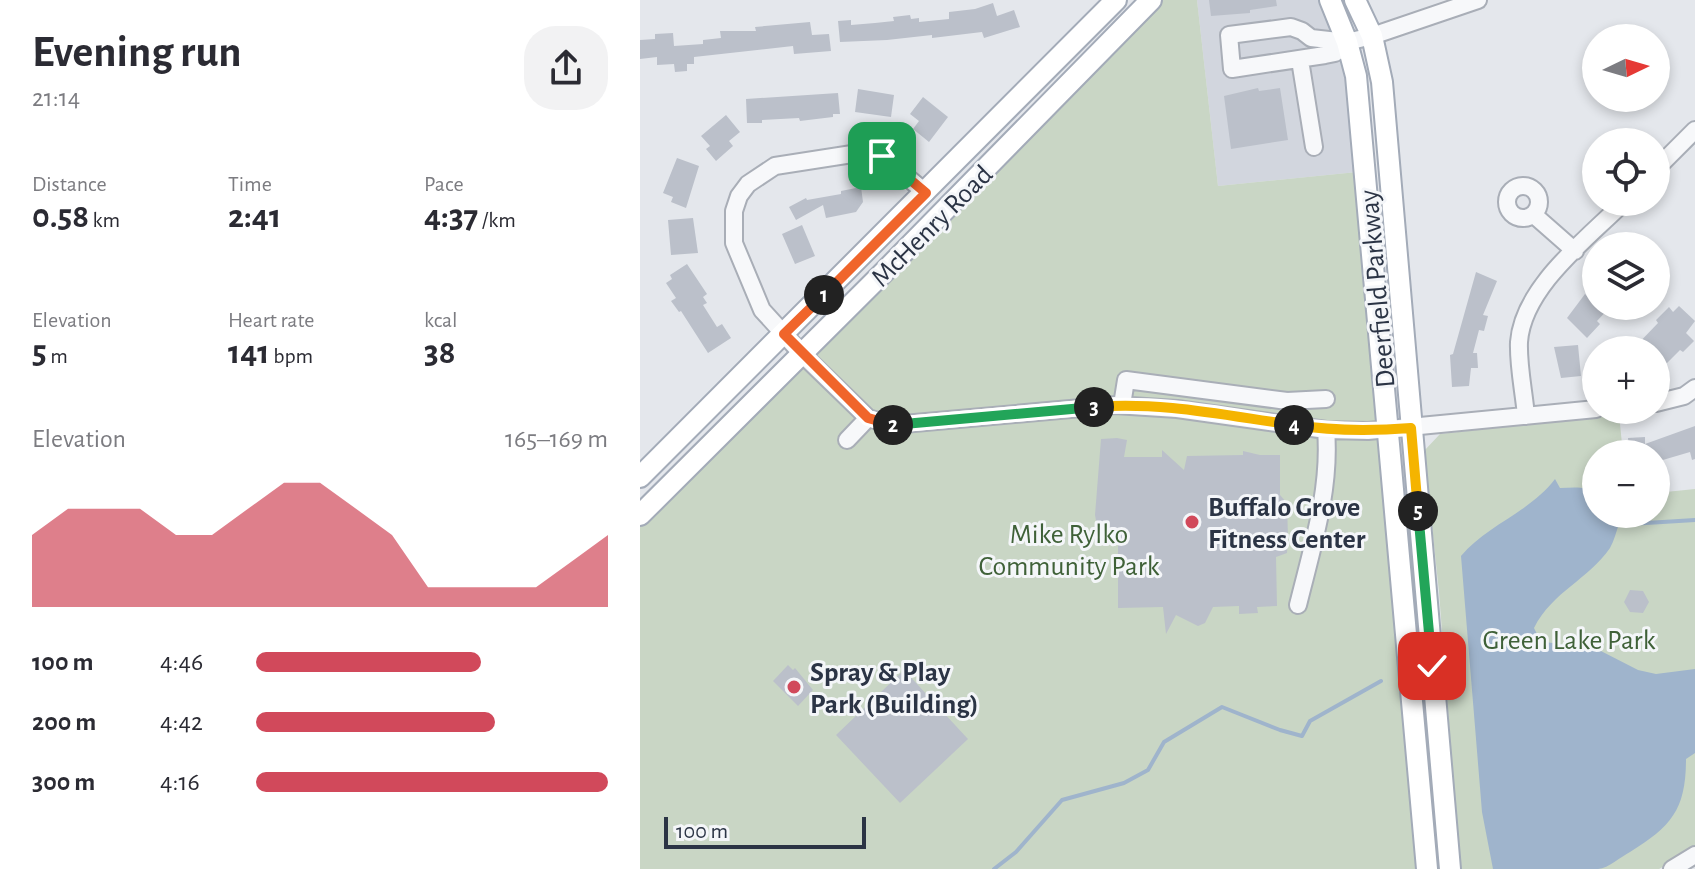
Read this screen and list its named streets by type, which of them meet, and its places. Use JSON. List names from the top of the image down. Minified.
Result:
{"streets":{"main road":["McHenry Road","Deerfield Parkway"]},"parks":["Mike Rylko Community Park","Green Lake Park"],"places":["Buffalo Grove Fitness Center","Spray & Play Park (Building)"],"scale_bar":"100 m","north":"right","page":{"heading":["Evening run","21:14"],"map_buttons":["+","−"],"stats":[["Distance","0.58 km"],["Time","2:41"],["Pace","4:37 /km"],["Elevation","5 m"],["Heart rate","141 bpm"],["kcal","38"]],"pins":["1","3","2","4","5"],"chart":["Elevation","165–169 m"],"list":[{"name":"100 m","note":"4:46"},{"name":"200 m","note":"4:42"},{"name":"300 m","note":"4:16"}],"scale":"100 m"}}
